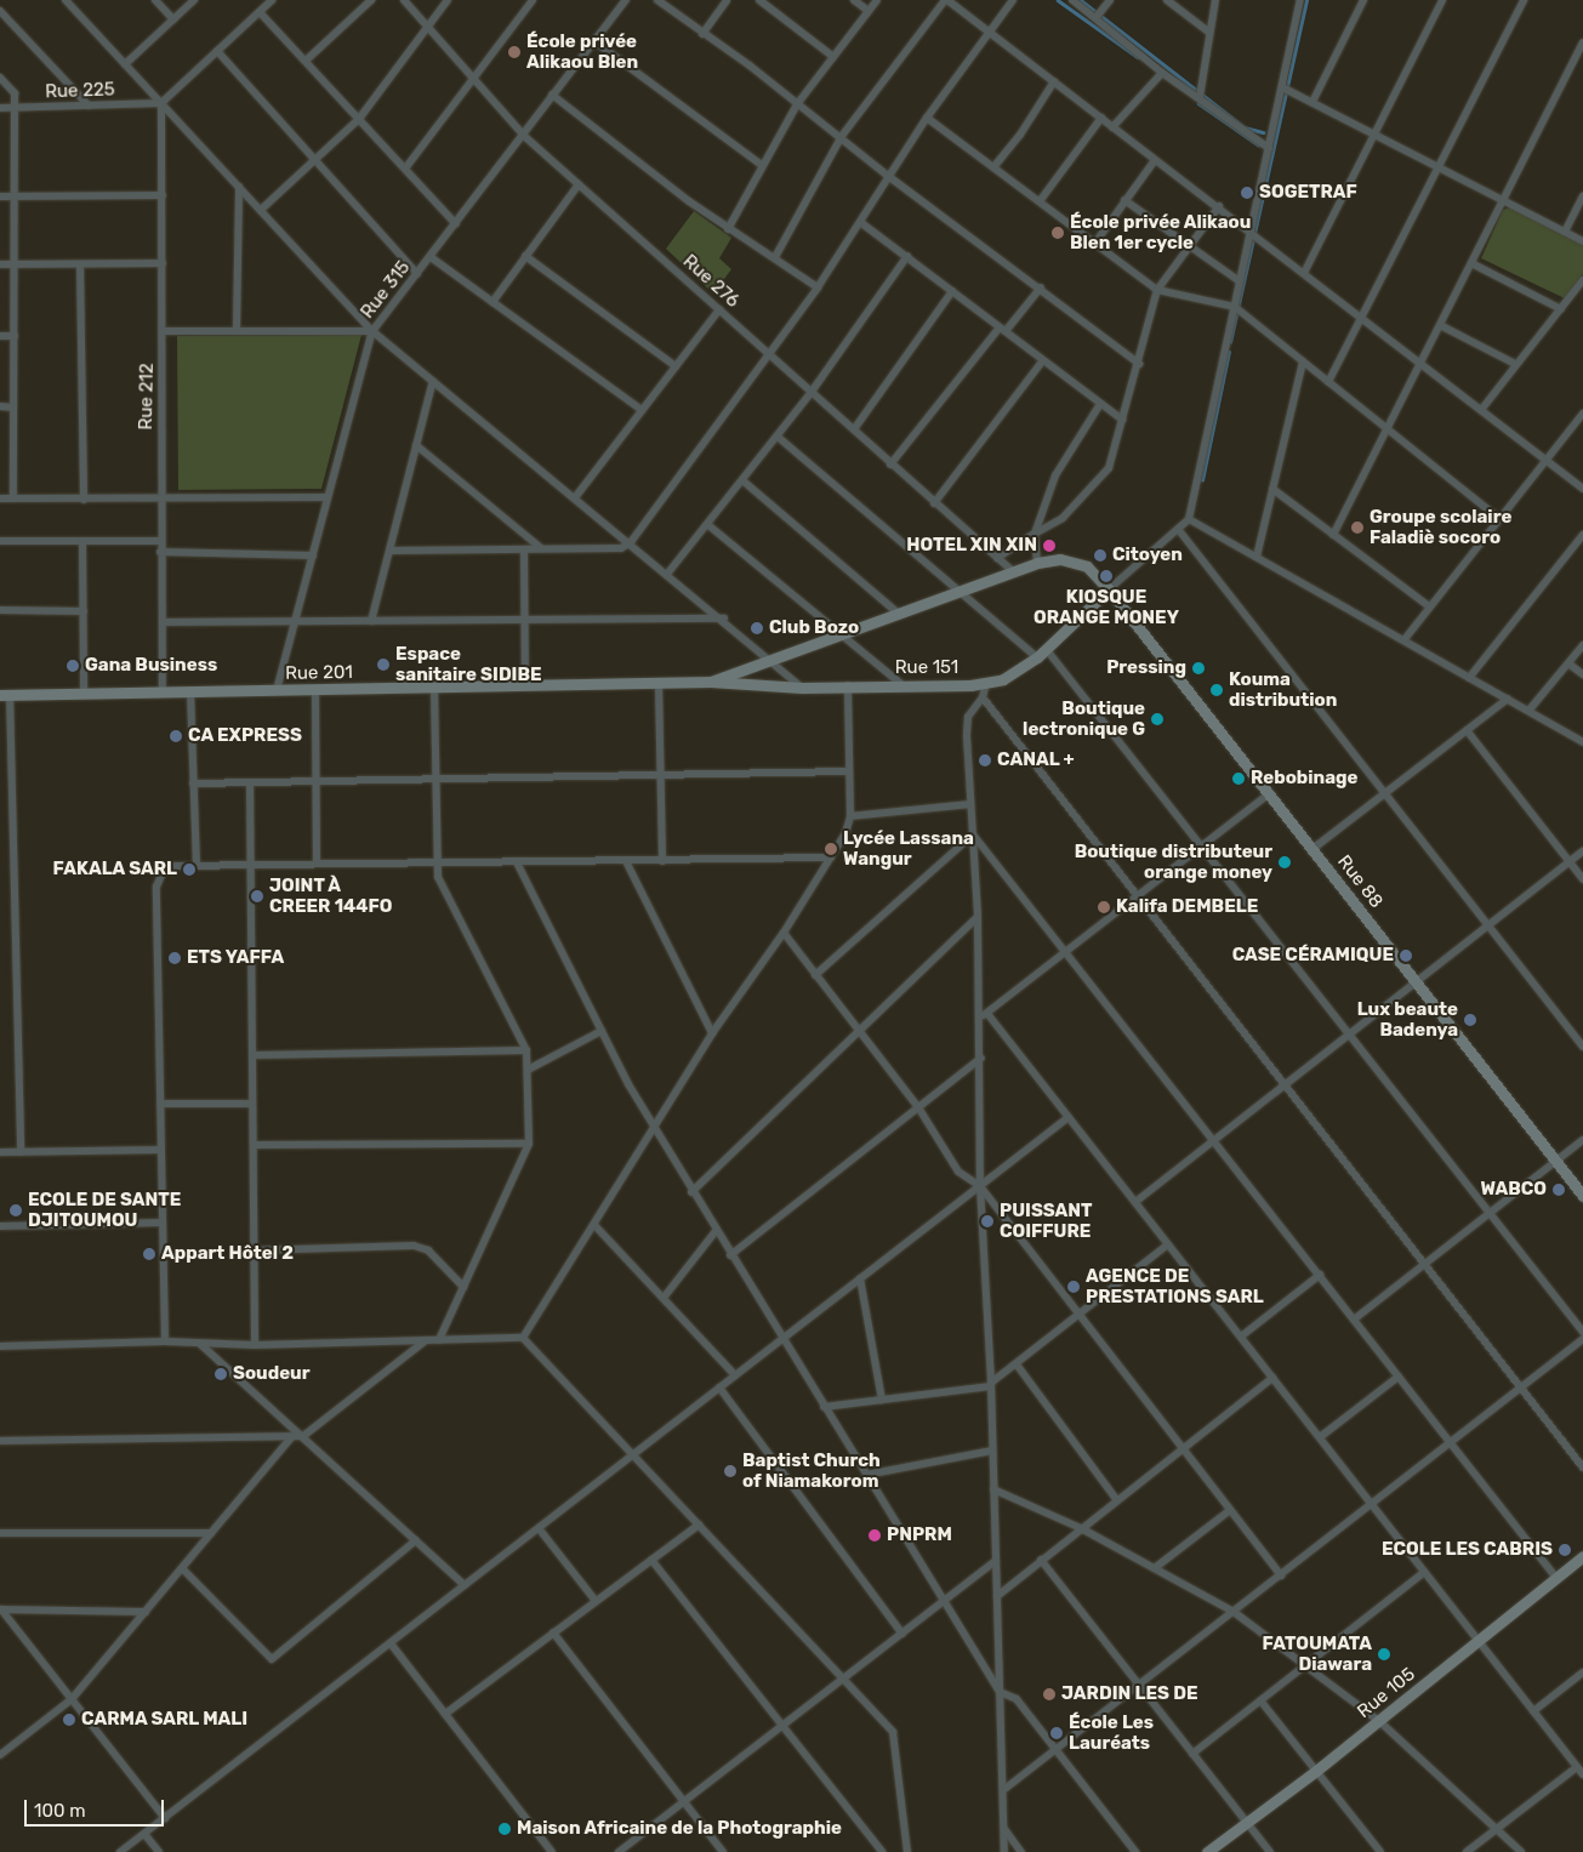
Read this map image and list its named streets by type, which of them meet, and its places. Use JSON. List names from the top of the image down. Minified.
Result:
{"streets":{"main road":["Rue 151","Rue 201","Rue 88","Rue 105"],"street":["Rue 225","Rue 276","Rue 315","Rue 212"]},"crossings":[["Rue 225","Rue 212"],["Rue 276","Rue 315"],["Rue 276","Rue 88"],["Rue 315","Rue 201"],["Rue 212","Rue 201"],["Rue 151","Rue 201"],["Rue 151","Rue 88"],["Rue 201","Rue 88"]],"places":["École privée Alikaou Blen","SOGETRAF","École privée Alikaou Blen 1er cycle","Groupe scolaire Faladiè socoro","HOTEL XIN XIN","Citoyen","KIOSQUE ORANGE MONEY","Club Bozo","Espace sanitaire SIDIBE","Gana Business","Pressing","Kouma distribution","Boutique lectronique G","CA EXPRESS","CANAL +","Rebobinage","Lycée Lassana Wangur","Boutique distributeur orange money","FAKALA SARL","JOINT À CREER 144FO","Kalifa DEMBELE","CASE CÉRAMIQUE","ETS YAFFA","Lux beaute Badenya","WABCO","ECOLE DE SANTE DJITOUMOU","PUISSANT COIFFURE","Appart Hôtel 2","AGENCE DE PRESTATIONS SARL","Soudeur","Baptist Church of Niamakorom","PNPRM","ECOLE LES CABRIS","FATOUMATA Diawara","JARDIN LES DE","CARMA SARL MALI","École Les Lauréats","Maison Africaine de la Photographie"],"scale_bar":"100 m"}
